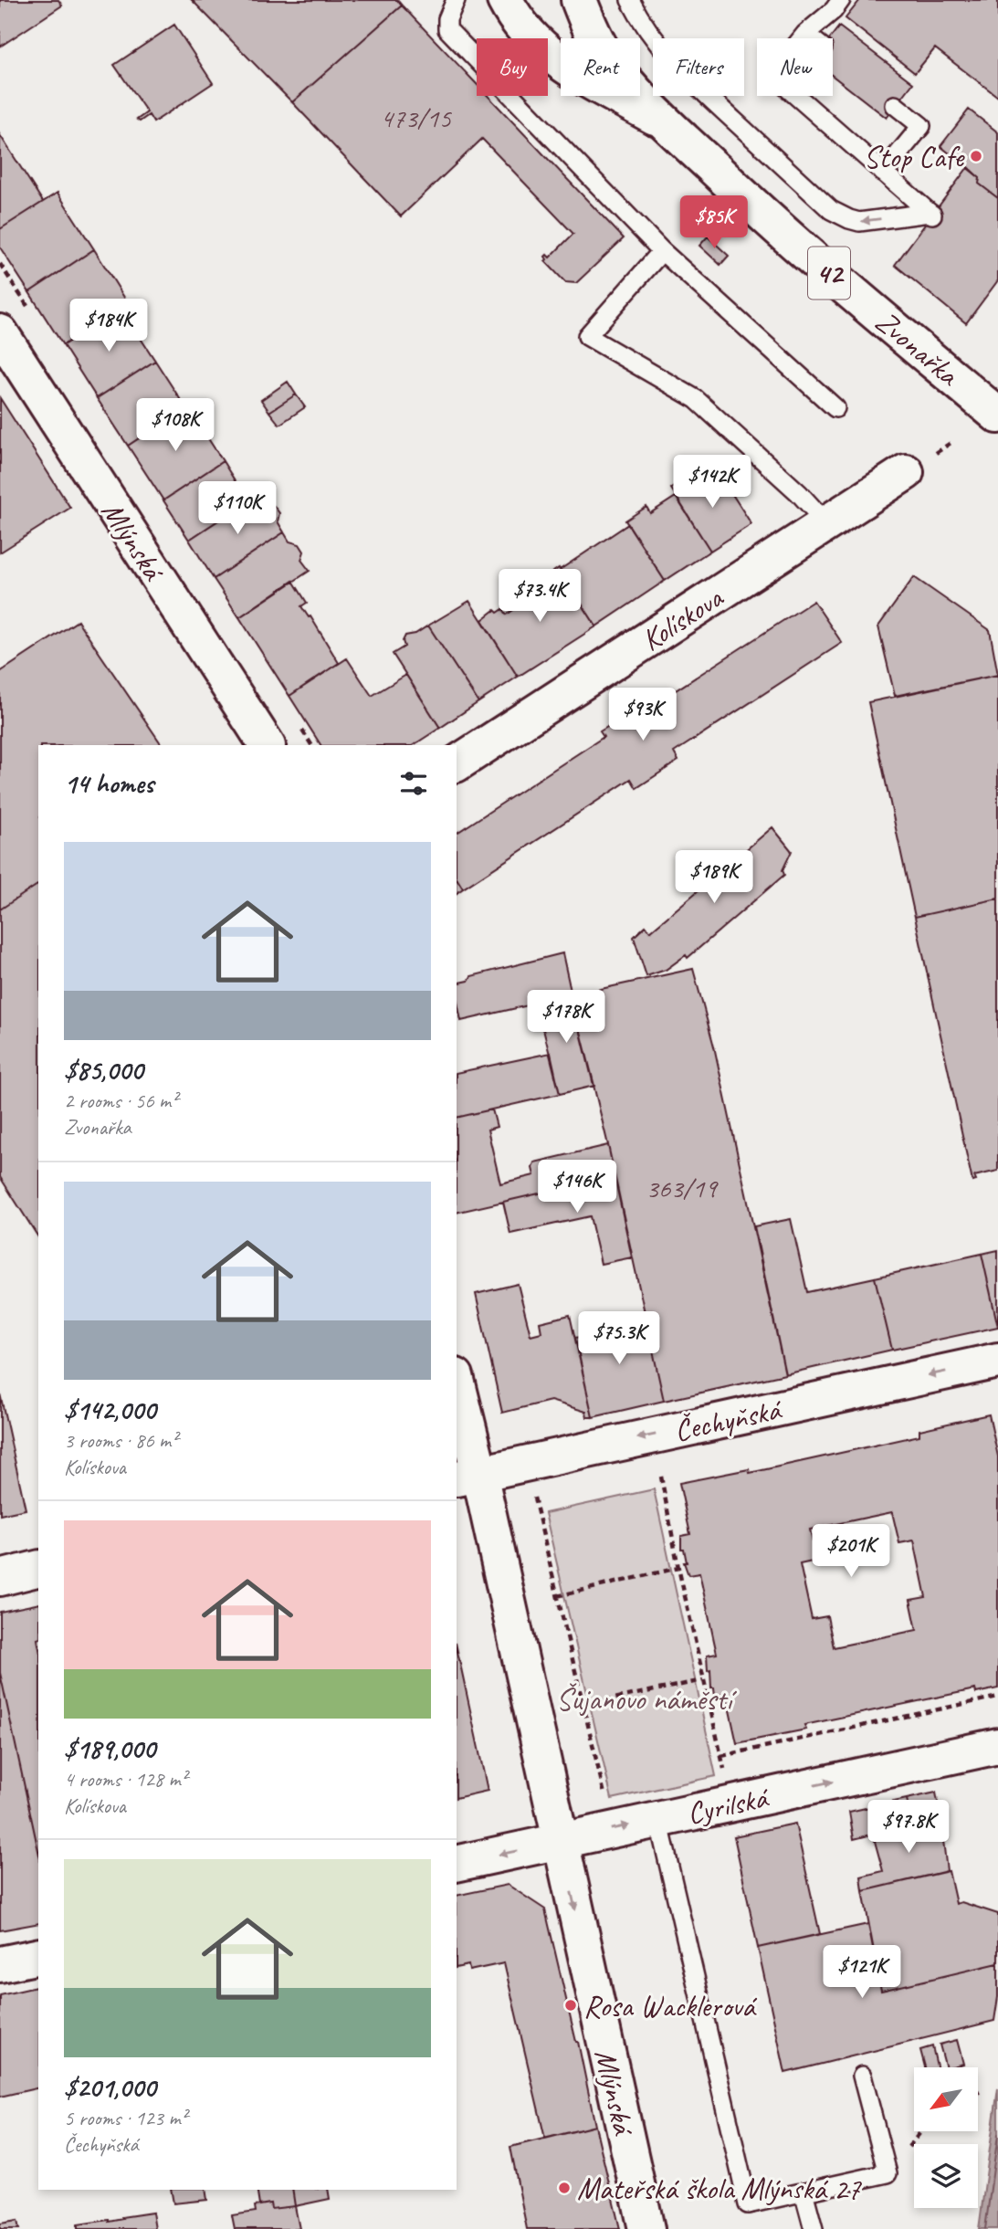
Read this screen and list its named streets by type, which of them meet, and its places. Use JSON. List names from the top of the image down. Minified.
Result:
{"streets":{"street":["42","Zvonařka","Mlýnská","Kolískova","Čechyňská","Cyrilská"]},"crossings":[["Mlýnská","Cyrilská"]],"one_way":["Mlýnská","Čechyňská"],"parks":["Šujanovo náměstí"],"places":["Stop Cafe","Rosa Wacklerová","Mateřská škola Mlýnská 27"],"house_numbers":["473/15","363/19"],"north":"bottom left","page":{"chip":["Buy","Rent","Filters","New"],"price":["$85K","$184K","$108K","$142K","$110K","$73.4K","$93K","$189K","$178K","$146K","$75.3K","$201K","$97.8K","$121K"],"heading":"14 homes","list":[{"name":"$85,000","note":"2 rooms · 56 m² · Zvonařka"},{"name":"$142,000","note":"3 rooms · 86 m² · Kolískova"},{"name":"$189,000","note":"4 rooms · 128 m² · Kolískova"},{"name":"$201,000","note":"5 rooms · 123 m² · Čechyňská"}]}}
